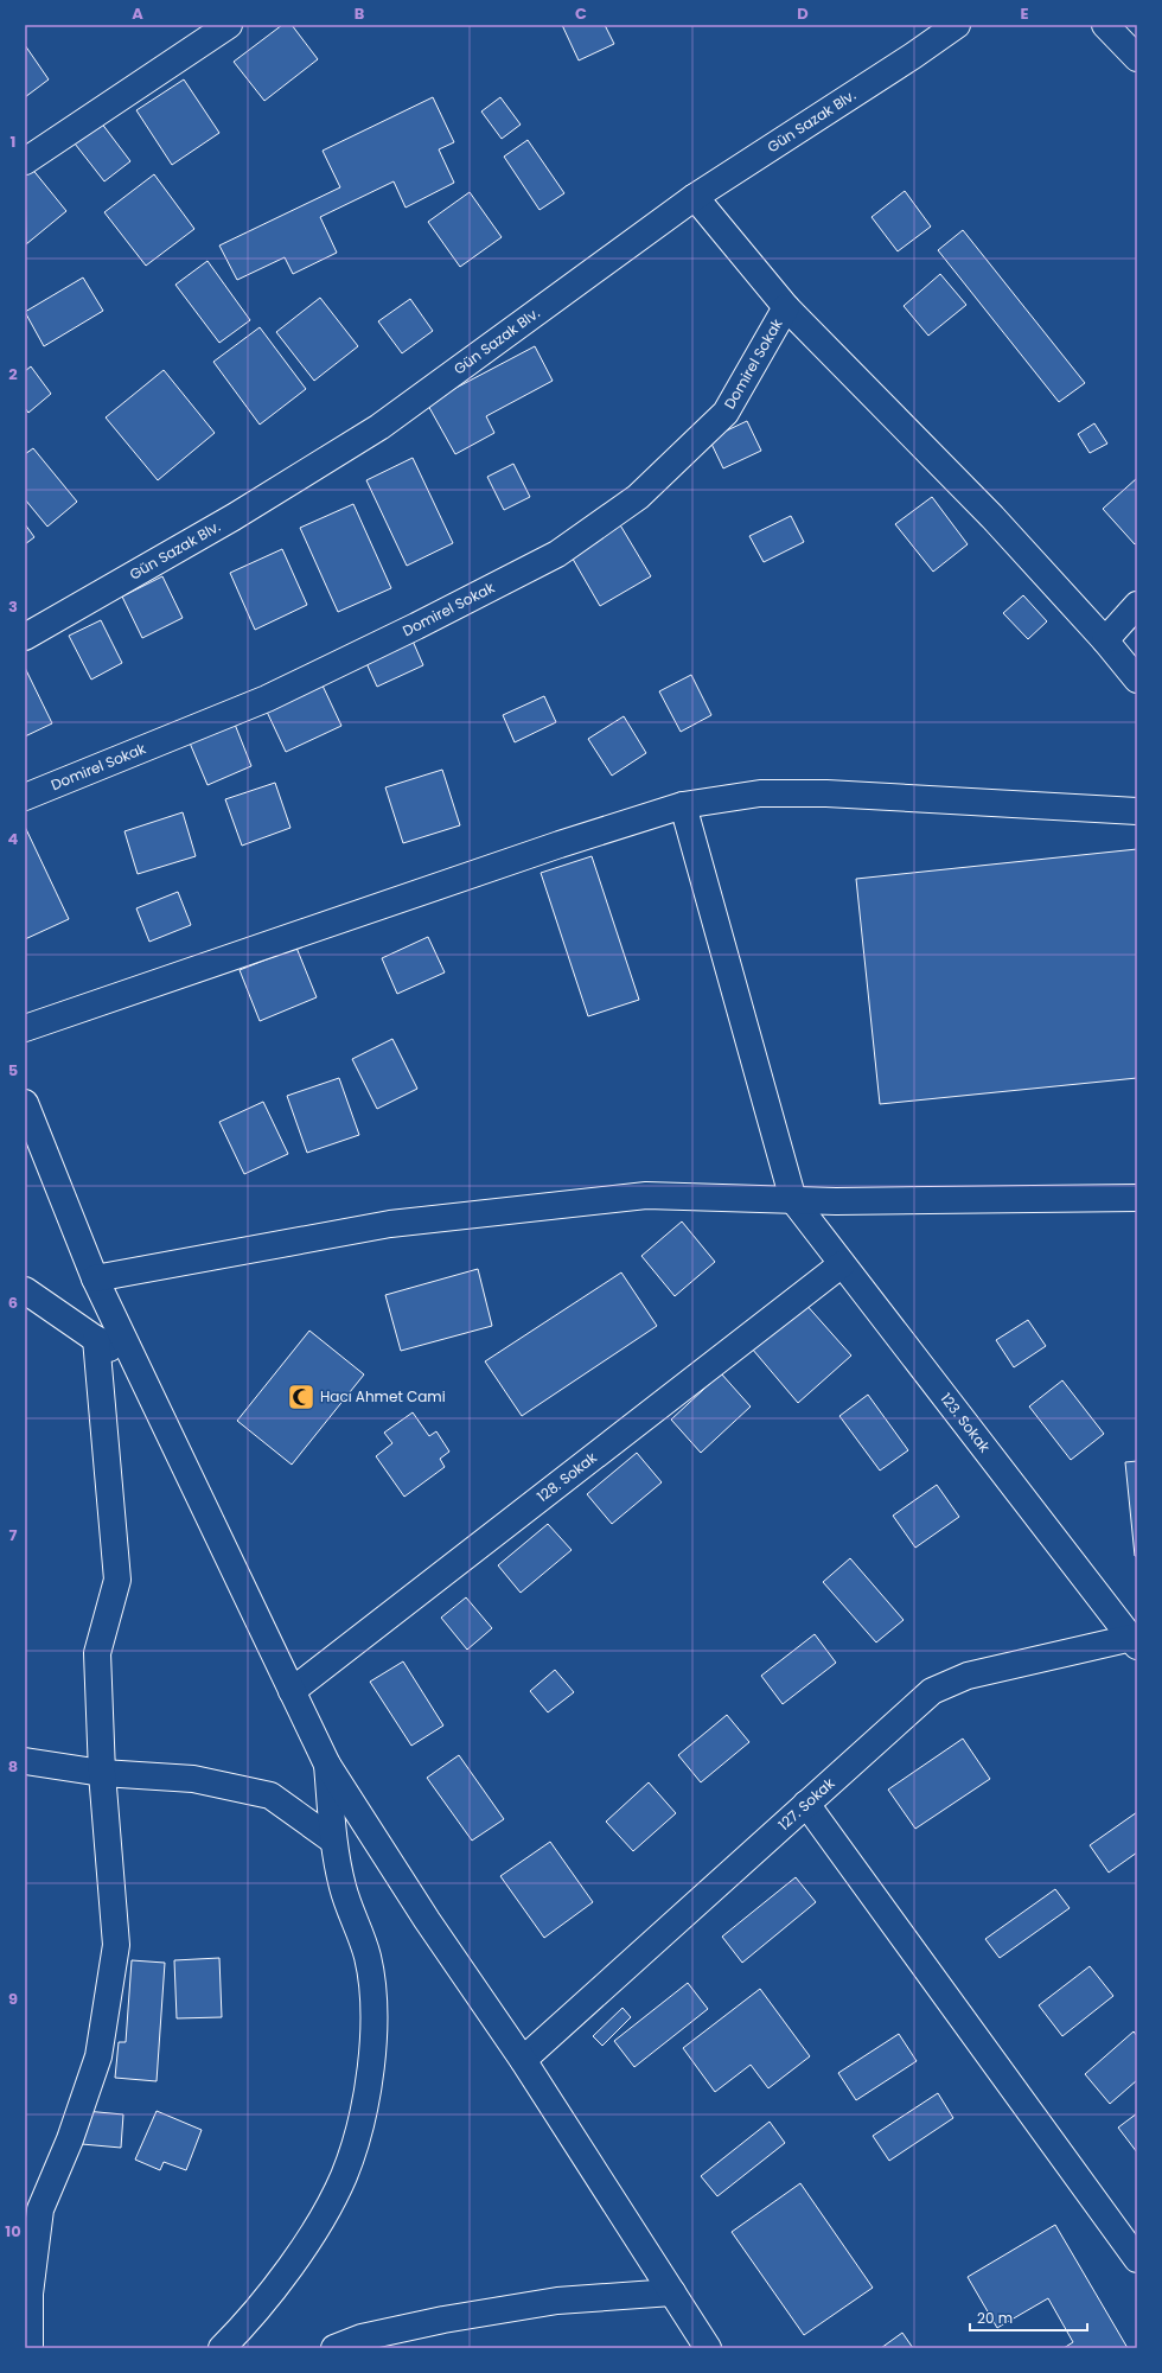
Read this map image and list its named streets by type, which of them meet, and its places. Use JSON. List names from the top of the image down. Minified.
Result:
{"streets":{"street":["Gün Sazak Blv.","Domirel Sokak","123. Sokak","128. Sokak","127. Sokak"]},"crossings":[["123. Sokak","128. Sokak"],["123. Sokak","127. Sokak"]],"places":{"mosque":["Hacı Ahmet Cami"]},"scale_bar":"20 m","grid":{"columns":["A","B","C","D","E"],"rows":["1","2","3","4","5","6","7","8","9","10"]}}
